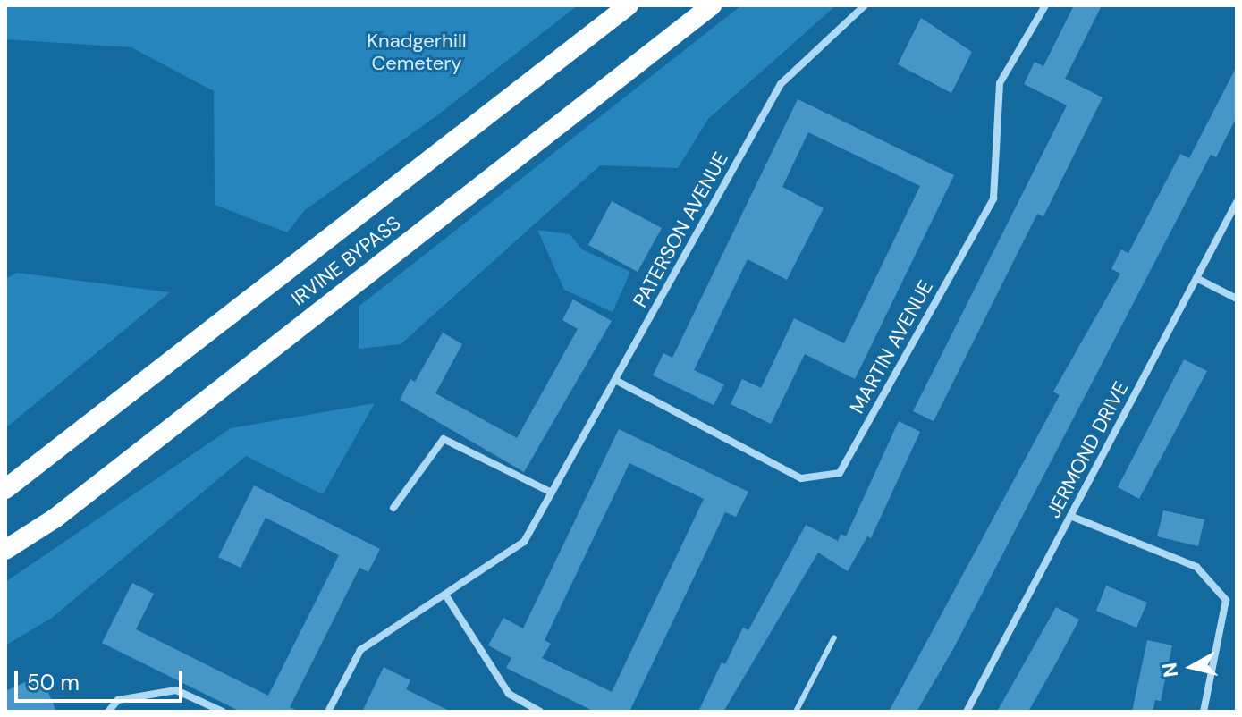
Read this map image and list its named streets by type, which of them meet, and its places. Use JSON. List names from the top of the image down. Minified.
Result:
{"streets":{"highway":["IRVINE BYPASS"],"street":["PATERSON AVENUE","MARTIN AVENUE","JERMOND DRIVE"]},"crossings":[["PATERSON AVENUE","MARTIN AVENUE"]],"parks":["Knadgerhill Cemetery"],"scale_bar":"50 m","north":"left"}
